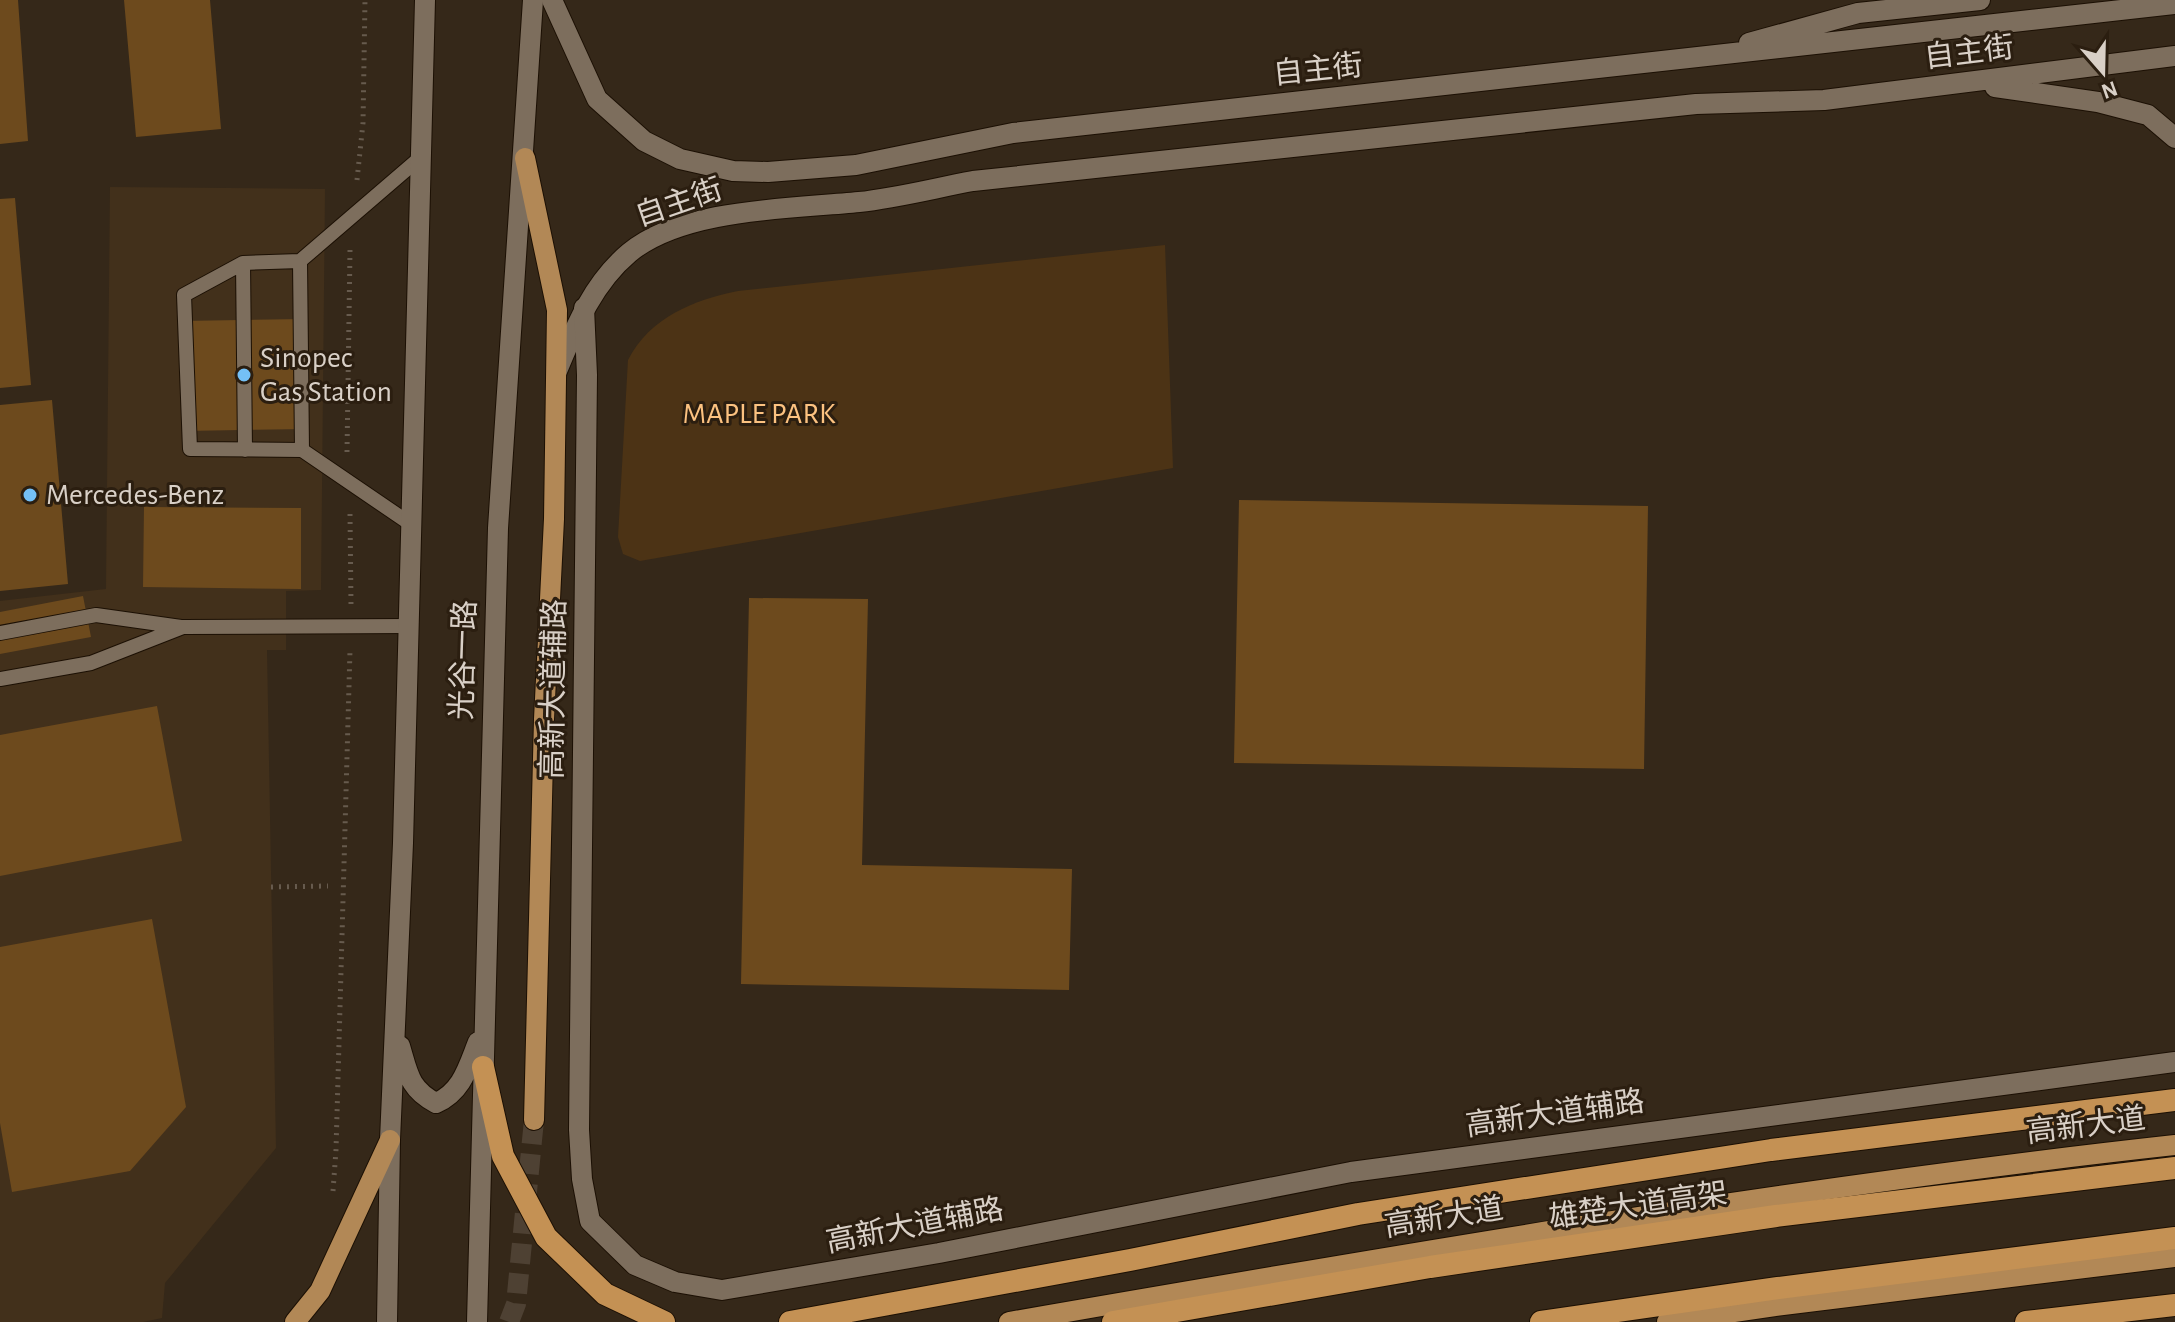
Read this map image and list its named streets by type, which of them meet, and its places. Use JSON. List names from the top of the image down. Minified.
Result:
{"streets":{"highway":["雄楚大道高架"],"main road":["自主街","光谷一路","高新大道辅路","高新大道"]},"crossings":[["自主街","高新大道辅路"]],"parks":["MAPLE PARK"],"places":["Sinopec Gas Station","Mercedes-Benz"],"north":"bottom"}
